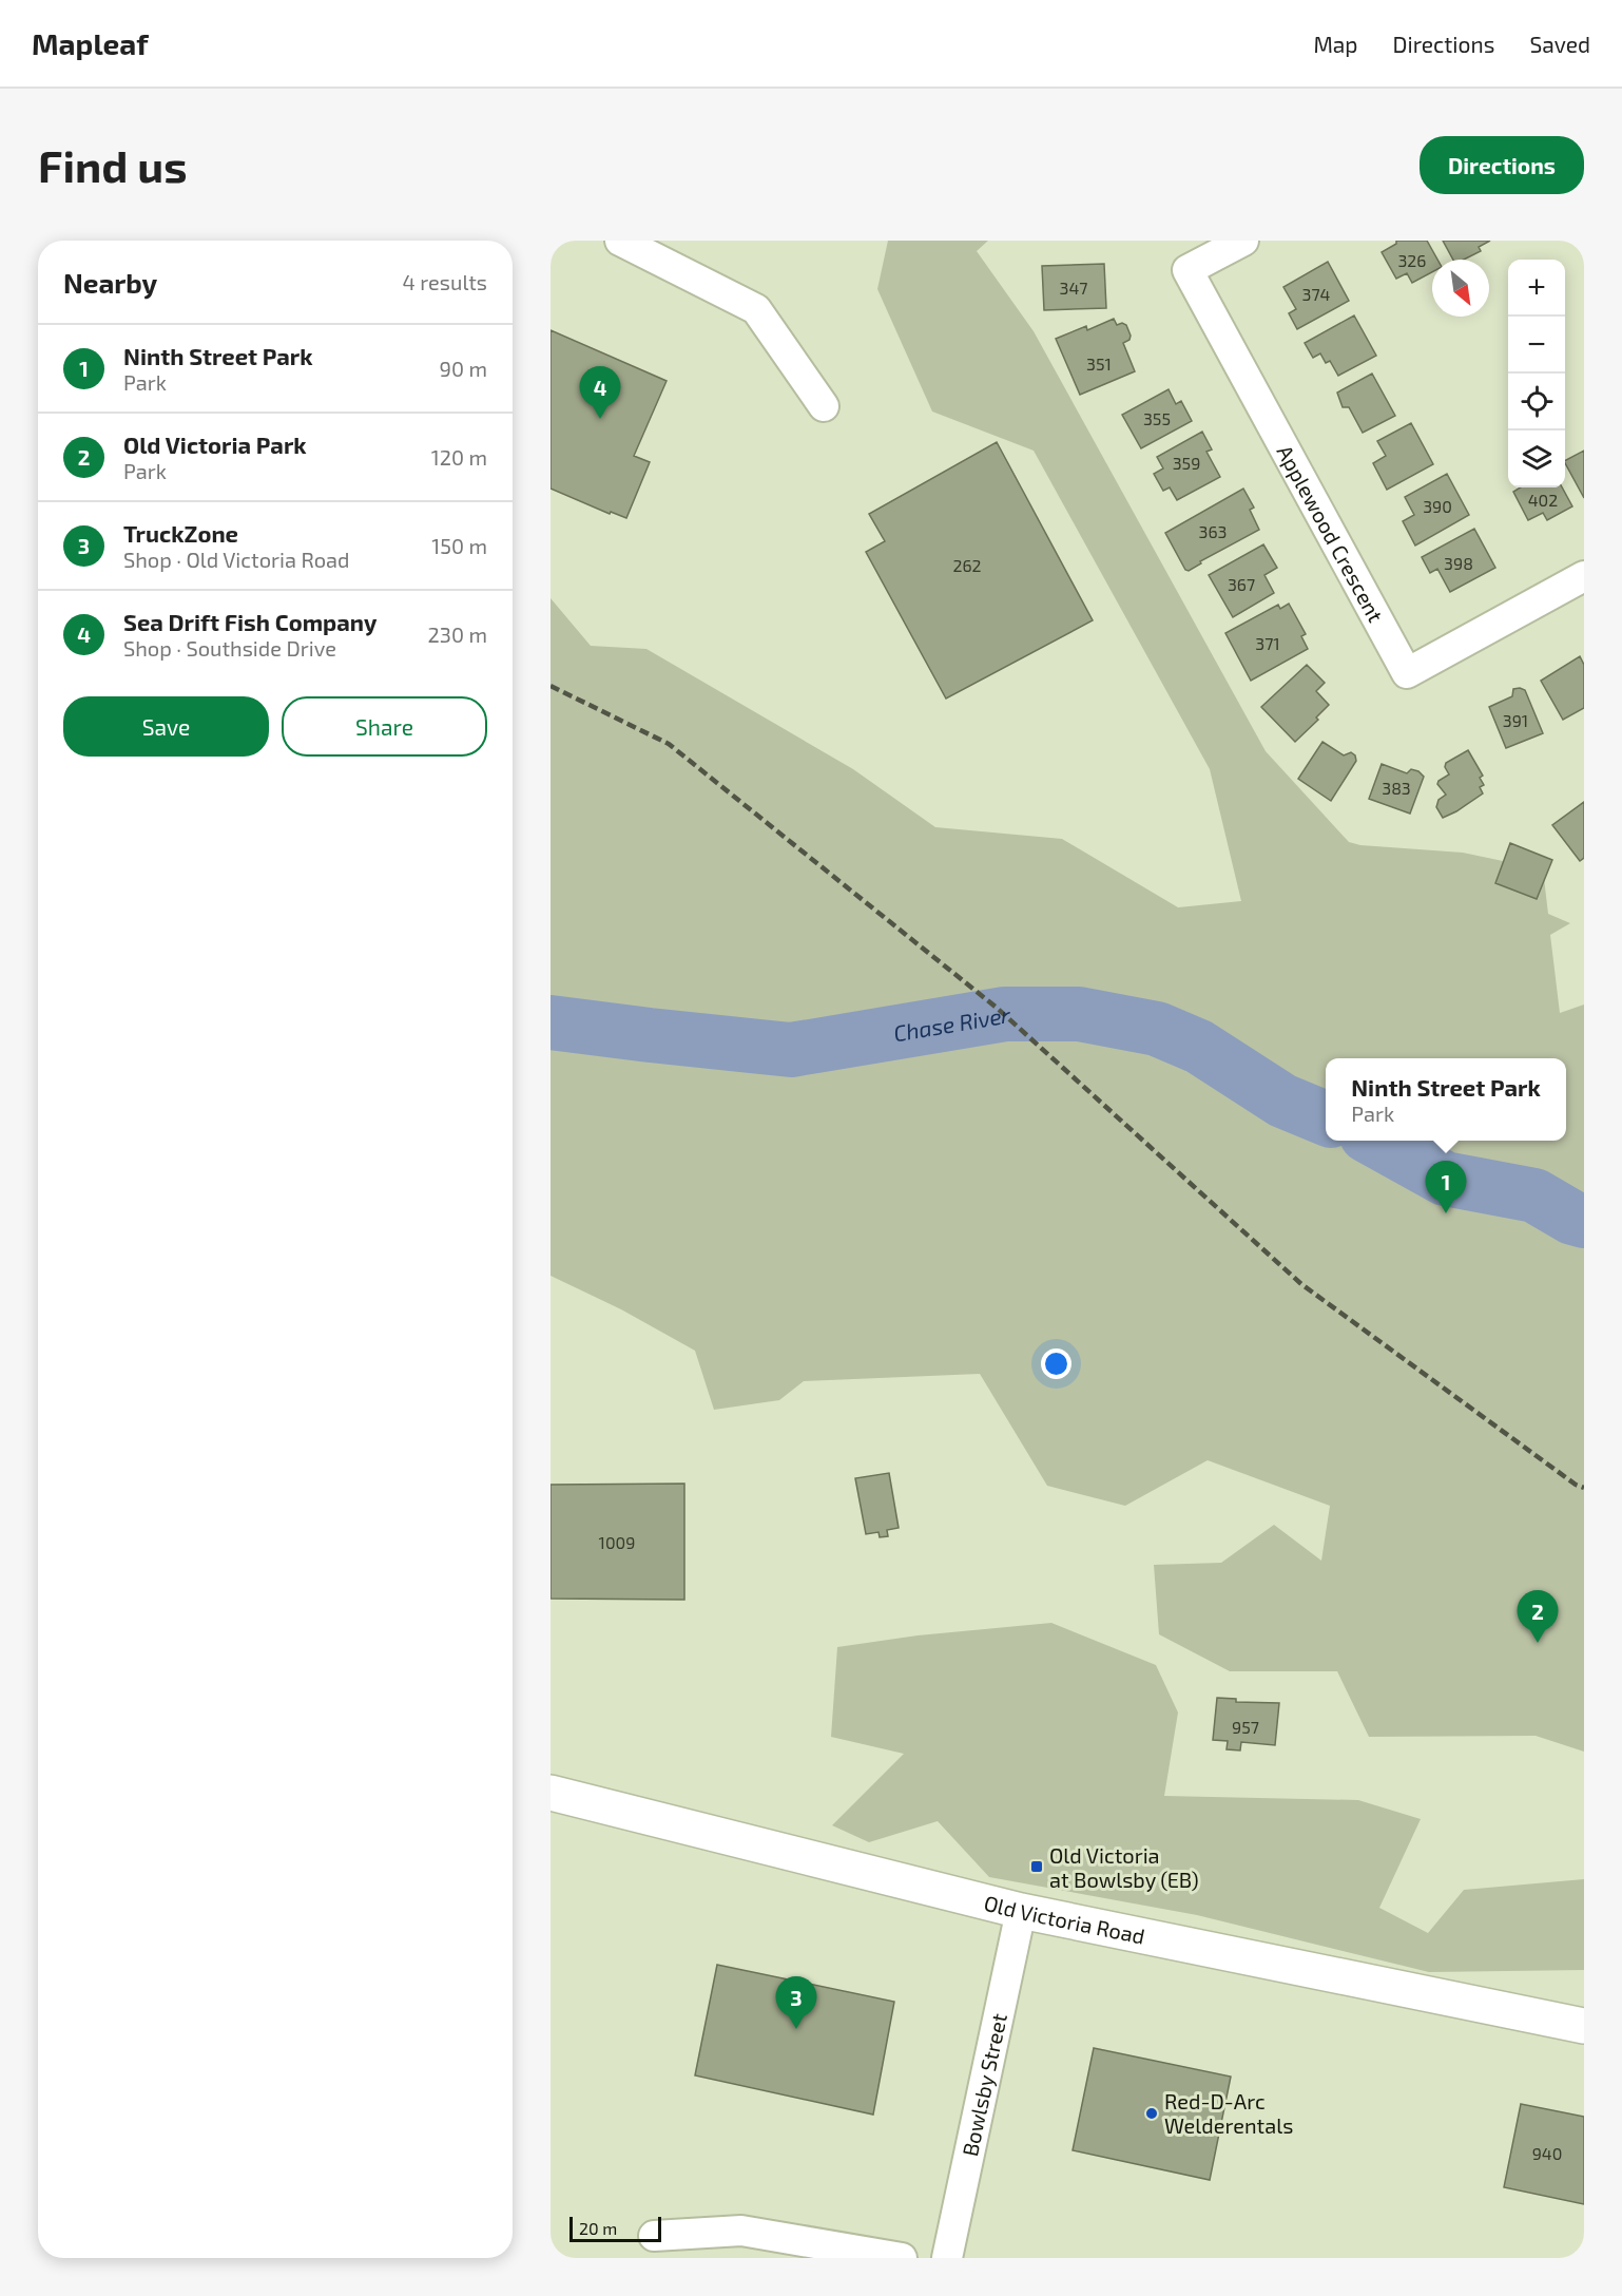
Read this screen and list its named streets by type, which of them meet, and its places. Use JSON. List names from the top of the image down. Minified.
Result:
{"streets":{"street":["Applewood Crescent","Old Victoria Road","Bowlsby Street"]},"crossings":[["Old Victoria Road","Bowlsby Street"]],"water":["Chase River"],"places":{"transit":["Old Victoria at Bowlsby (EB)"],"other":["Red-D-Arc Welderentals"]},"house_numbers":["326","347","374","351","355","359","402","390","363","398","262","367","371","391","383","1009","957","940"],"scale_bar":"20 m","north":"bottom right","page":{"header":"Mapleaf","nav":["Map","Directions","Saved"],"buttons":["Directions",["Save","Share"]],"title":"Find us","heading":["Nearby","4 results"],"map_buttons":["+","−"],"list":[{"mark":"1","name":"Ninth Street Park","note":"Park","value":"90 m"},{"mark":"2","name":"Old Victoria Park","note":"Park","value":"120 m"},{"mark":"3","name":"TruckZone","note":"Shop · Old Victoria Road","value":"150 m"},{"mark":"4","name":"Sea Drift Fish Company","note":"Shop · Southside Drive","value":"230 m"}],"pins":["4","1","2","3"],"popup":["Ninth Street Park","Park"],"scale":"20 m"}}
